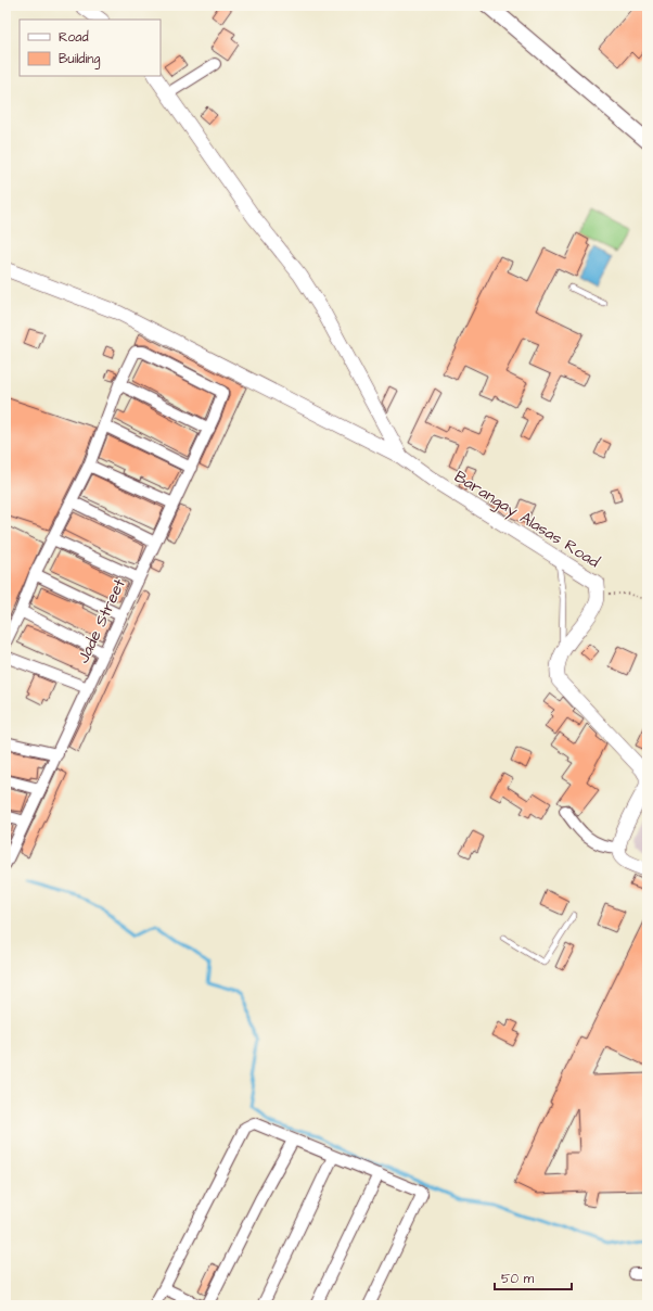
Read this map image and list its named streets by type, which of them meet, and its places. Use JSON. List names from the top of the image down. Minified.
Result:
{"streets":{"street":["Barangay Alasas Road","Jade Street"]},"legend":["Road","Building"],"scale_bar":"50 m"}
